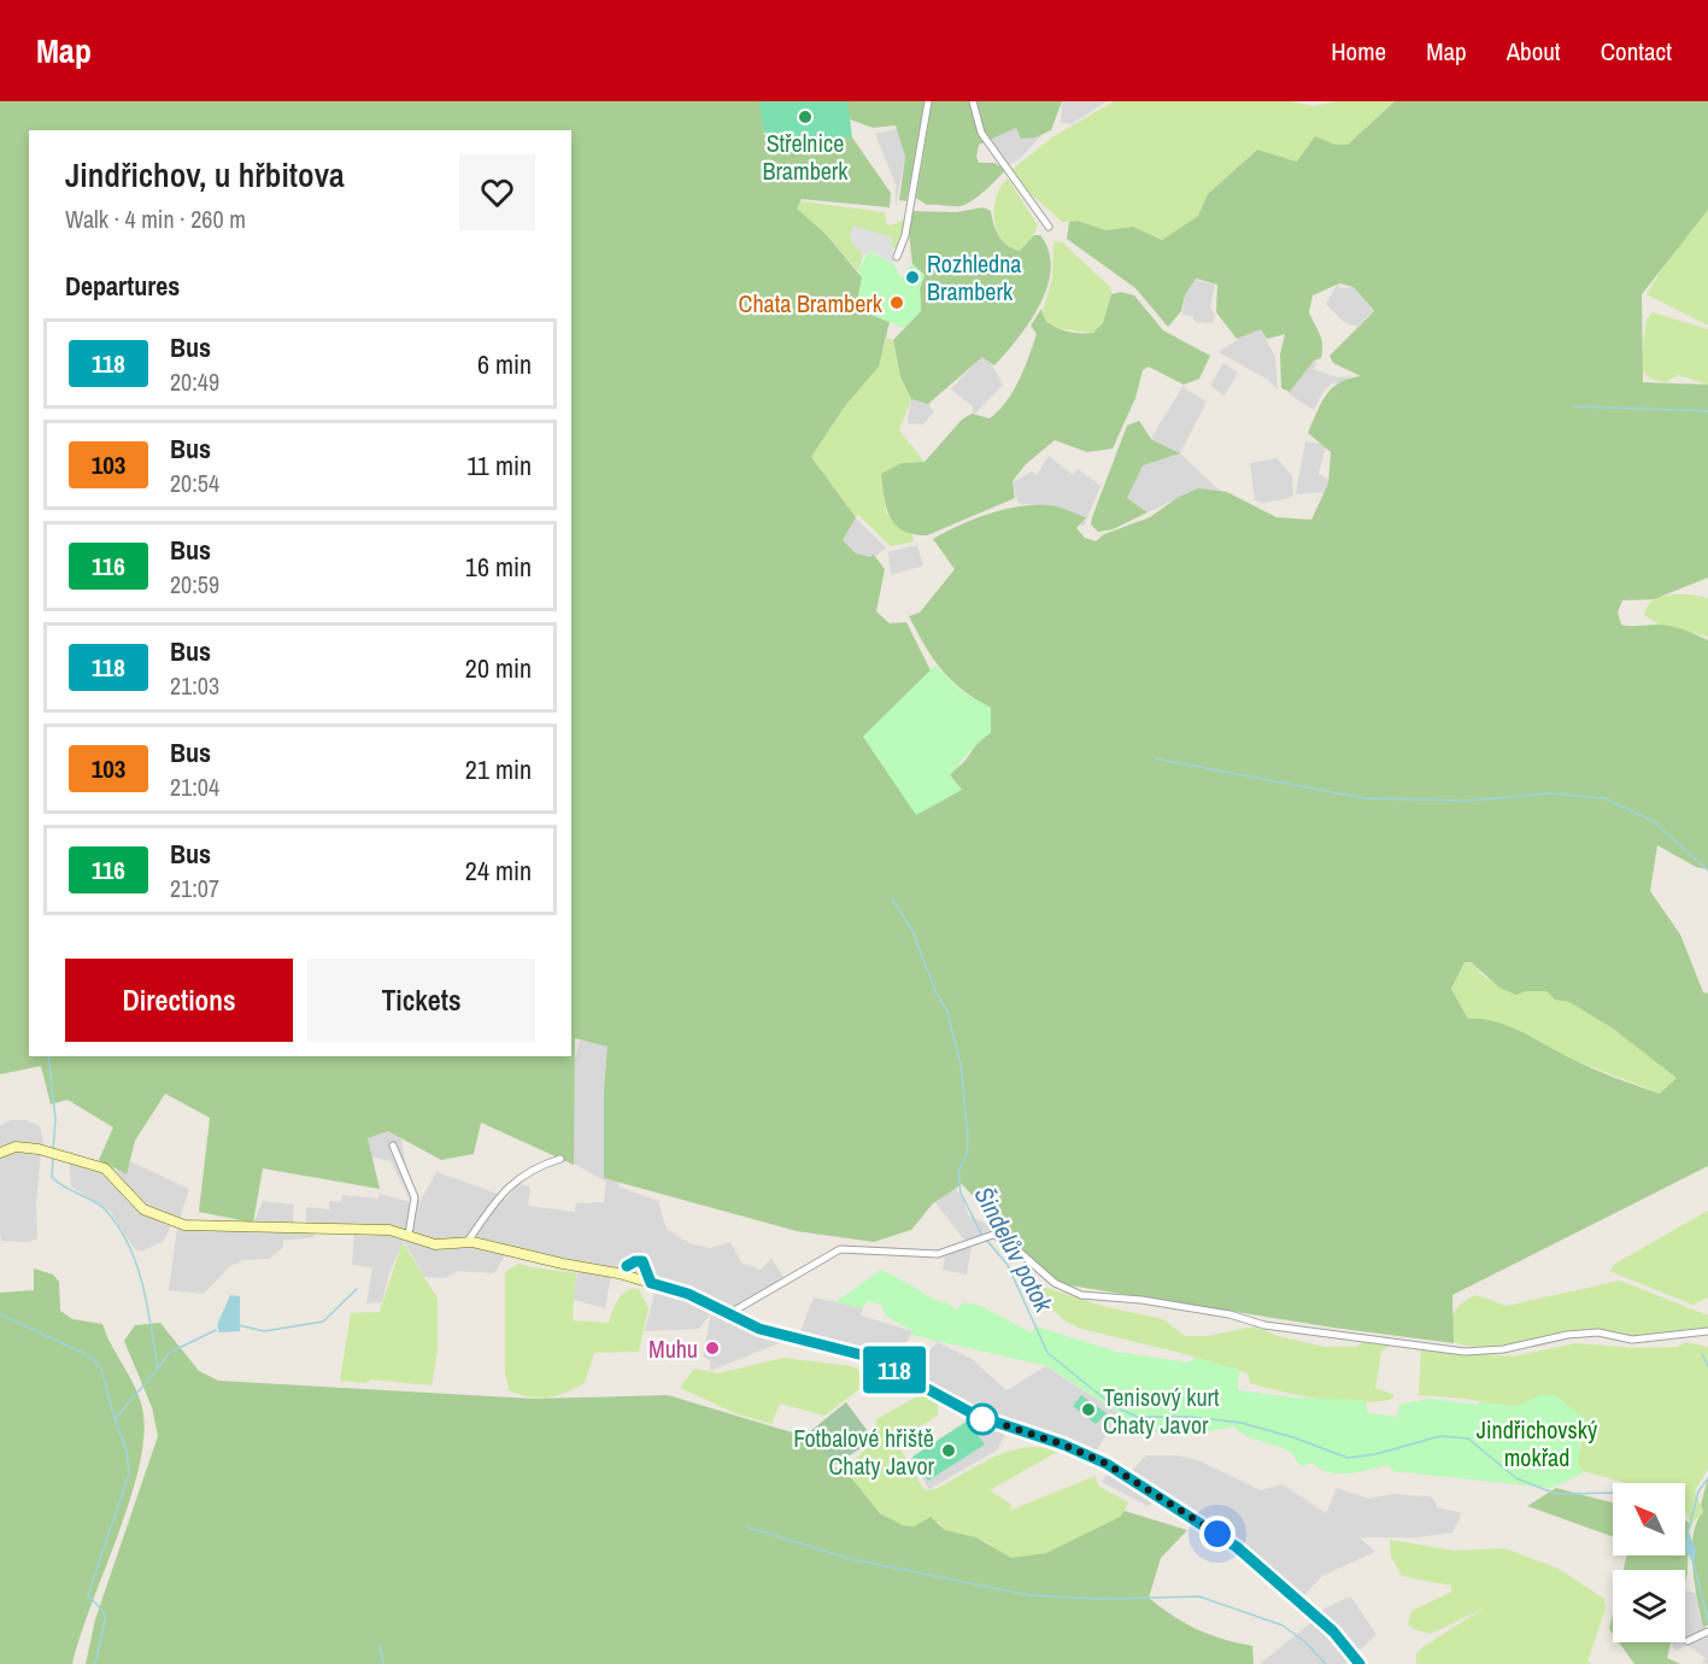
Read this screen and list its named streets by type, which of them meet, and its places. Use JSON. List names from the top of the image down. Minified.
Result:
{"water":["Šindelův potok"],"parks":["Jindřichovský mokřad"],"places":["Střelnice Bramberk","Rozhledna Bramberk","Chata Bramberk","Muhu","Tenisový kurt Chaty Javor","Fotbalové hřiště Chaty Javor"],"lines":["bus line 118"],"north":"top left","page":{"header":"Map","nav":["Home","Map","About","Contact"],"on_map":"118","heading":[["Jindřichov, u hřbitova","Walk · 4 min · 260 m"],"Departures"],"list":[{"mark":"118","name":"Bus","note":"20:49","value":"6 min"},{"mark":"103","name":"Bus","note":"20:54","value":"11 min"},{"mark":"116","name":"Bus","note":"20:59","value":"16 min"},{"mark":"118","name":"Bus","note":"21:03","value":"20 min"},{"mark":"103","name":"Bus","note":"21:04","value":"21 min"},{"mark":"116","name":"Bus","note":"21:07","value":"24 min"}],"buttons":["Directions","Tickets"]}}
